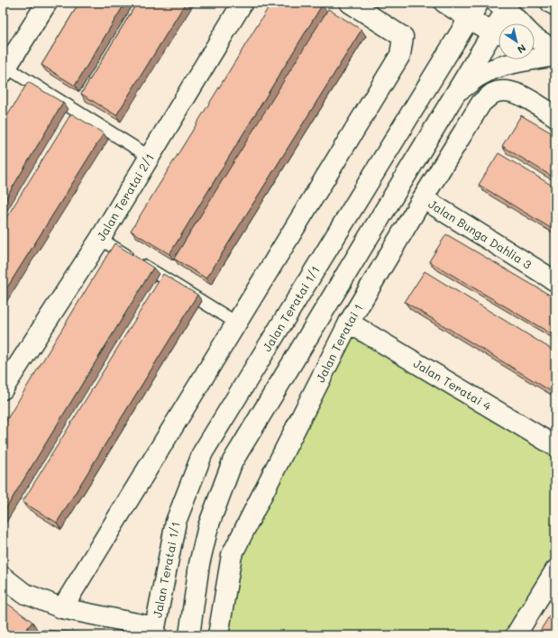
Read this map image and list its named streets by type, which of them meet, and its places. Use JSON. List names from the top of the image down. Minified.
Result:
{"streets":{"street":["Jalan Teratai 2/1","Jalan Bunga Dahlia 3","Jalan Teratai 1/1","Jalan Teratai 1","Jalan Teratai 4"]},"crossings":[["Jalan Bunga Dahlia 3","Jalan Teratai 1"],["Jalan Teratai 1","Jalan Teratai 4"]],"north":"bottom right"}
